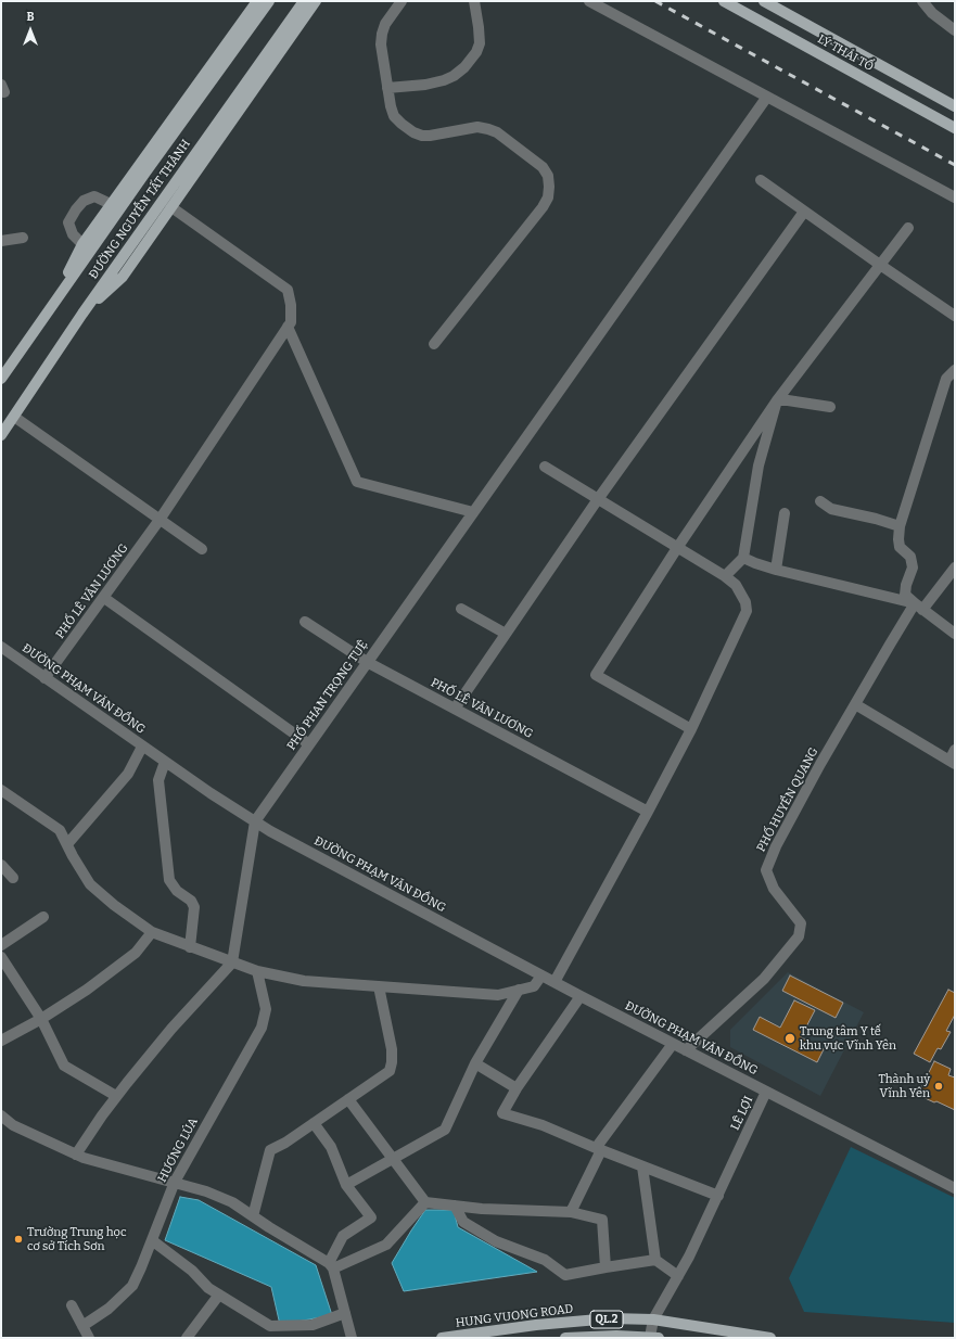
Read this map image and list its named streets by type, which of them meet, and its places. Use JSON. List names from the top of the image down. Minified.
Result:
{"streets":{"main road":["LÝ THÁI TỔ","ĐƯỜNG NGUYỄN TẤT THÀNH","HUNG VUONG ROAD","QL.2"],"street":["PHỐ LÊ VĂN LƯƠNG","ĐƯỜNG PHẠM VĂN ĐỒNG","PHỐ PHAN TRỌNG TUỆ","PHỐ HUYỀN QUANG","LÊ LỢI","HƯƠNG LÚA"]},"crossings":[["PHỐ LÊ VĂN LƯƠNG","ĐƯỜNG PHẠM VĂN ĐỒNG"],["PHỐ LÊ VĂN LƯƠNG","PHỐ PHAN TRỌNG TUỆ"],["ĐƯỜNG PHẠM VĂN ĐỒNG","PHỐ PHAN TRỌNG TUỆ"],["ĐƯỜNG PHẠM VĂN ĐỒNG","PHỐ HUYỀN QUANG"],["ĐƯỜNG PHẠM VĂN ĐỒNG","LÊ LỢI"],["LÊ LỢI","HUNG VUONG ROAD"],["LÊ LỢI","QL.2"]],"places":["Trung tâm Y tế khu vực Vĩnh Yên","Thành uỷ Vĩnh Yên","Trường Trung học cơ sở Tích Sơn"],"north":"top"}
